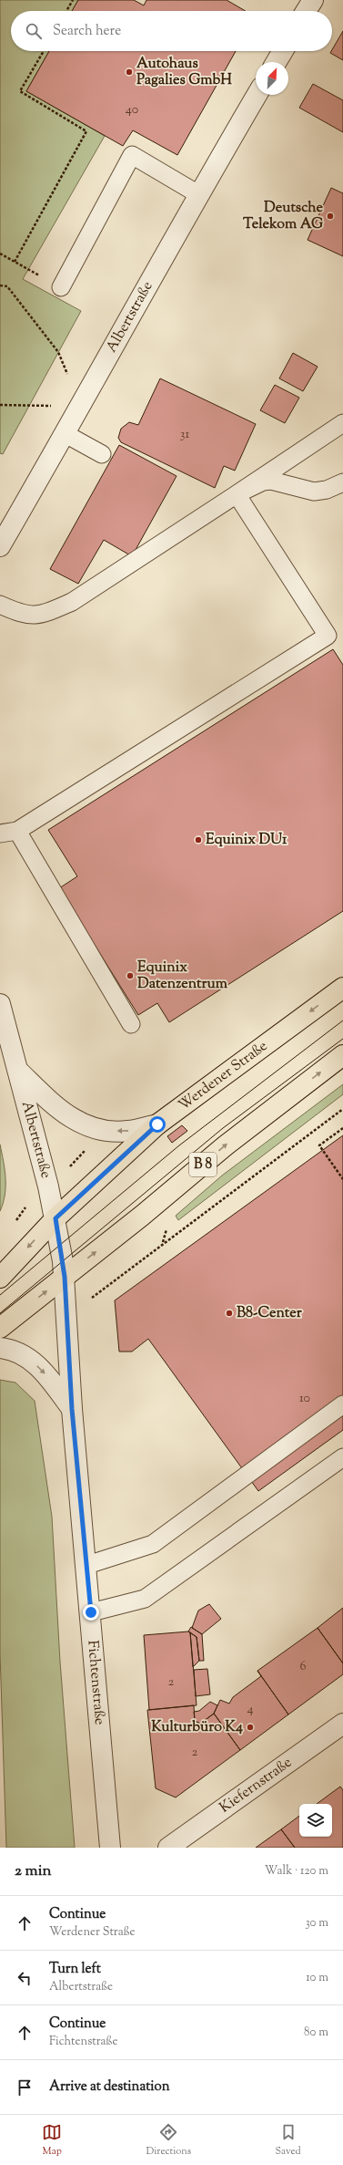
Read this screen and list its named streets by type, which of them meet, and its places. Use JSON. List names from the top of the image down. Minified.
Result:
{"streets":{"main road":["Werdener Straße","B 8"],"street":["Albertstraße","Fichtenstraße","Kiefernstraße"]},"crossings":[["Albertstraße","Werdener Straße"],["Albertstraße","B 8"],["Albertstraße","Fichtenstraße"],["B 8","Fichtenstraße"]],"places":["Autohaus Pagalies GmbH","Deutsche Telekom AG","Equinix DU1","Equinix Datenzentrum","B8-Center","Kulturbüro K4"],"house_numbers":["40","31","10","6","2","4","2"],"north":"top right","page":{"search":"Search here","heading":["2 min","Walk · 120 m"],"list":[["Continue","Werdener Straße","30 m"],["Turn left","Albertstraße","10 m"],["Continue","Fichtenstraße","80 m"],"Arrive at destination"],"nav":["Map","Directions","Saved"]}}
